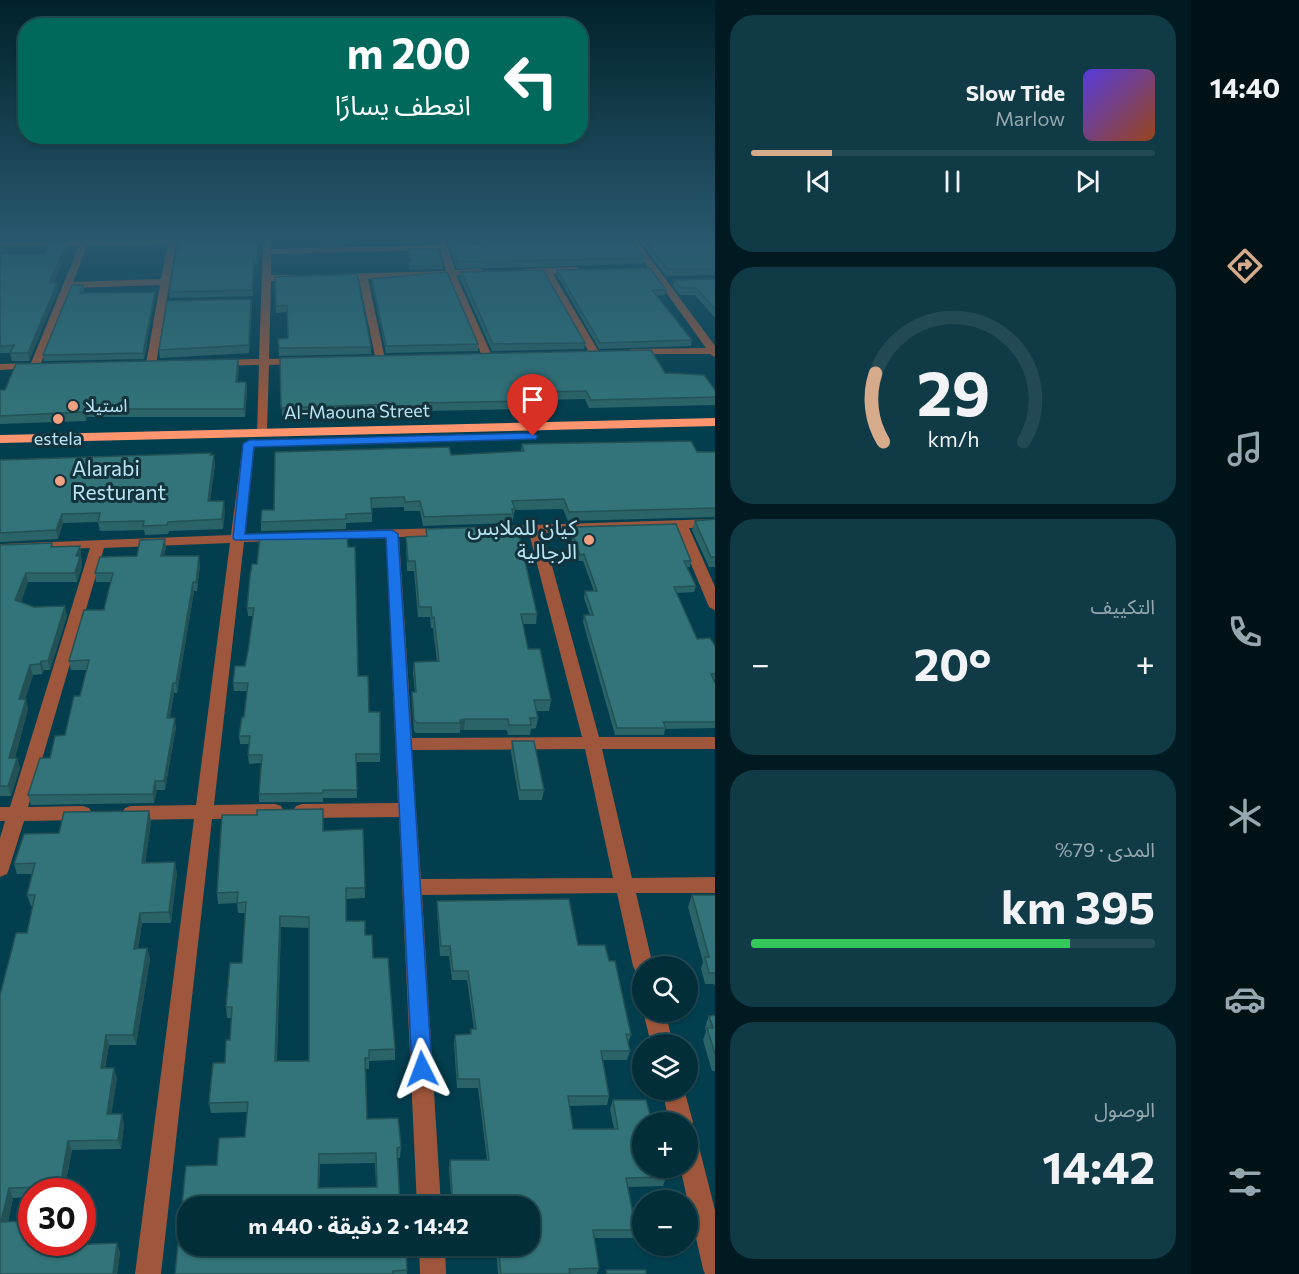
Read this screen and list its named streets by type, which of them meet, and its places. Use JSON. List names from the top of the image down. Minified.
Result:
{"streets":{"highway":["Al-Maouna Street"]},"places":["استيلا","estela","Alarabi Resturant","كيان للملابس الرجالية"],"page":{"tabs":"14:40","turn":["200 m","انعطف يسارًا"],"song":["Slow Tide","Marlow"],"tile":["التكييف",["المدى · 79%","395 km"],["الوصول","14:42"]],"heat":["−","20°","+"],"map_buttons":["+","−"],"limit":"30","trip":"14:42 · 2 دقيقة · 440 m","gauge":["29","km/h"]}}
